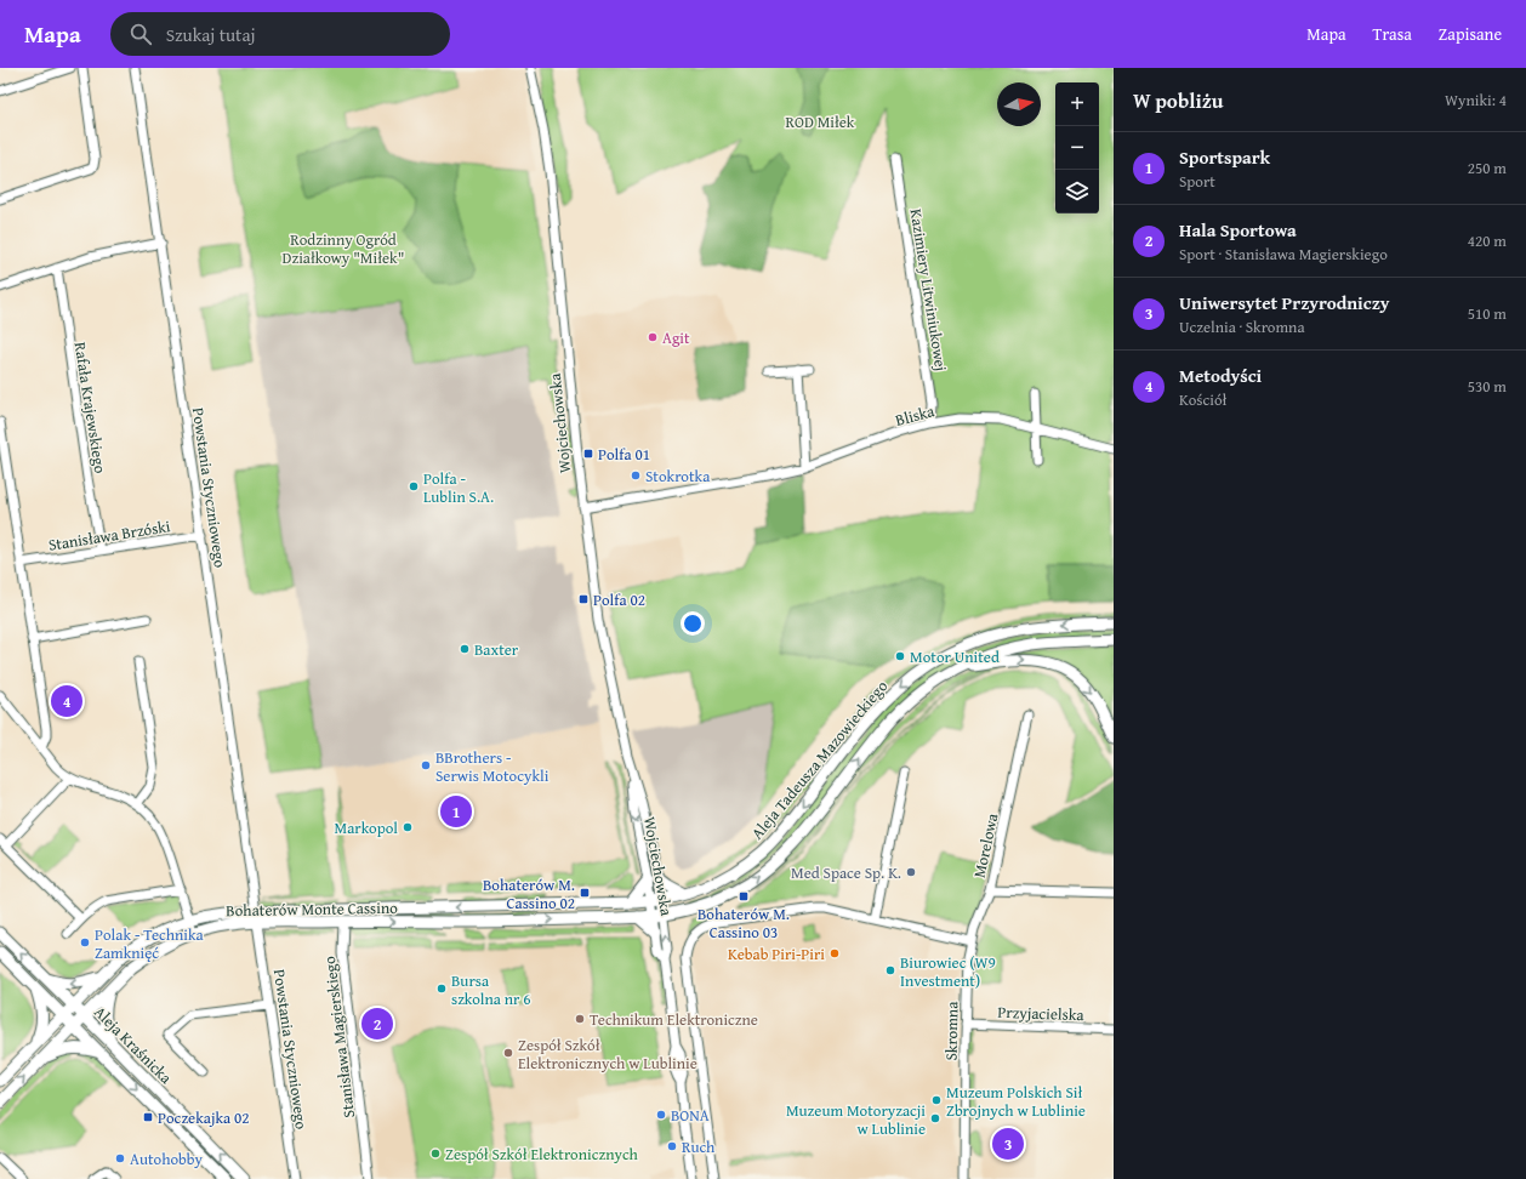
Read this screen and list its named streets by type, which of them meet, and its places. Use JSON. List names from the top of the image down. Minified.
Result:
{"streets":{"main road":["Aleja Tadeusza Mazowieckiego","Bohaterów Monte Cassino","Aleja Kraśnicka"],"street":["Kazimiery Litwiniukowej","Rafała Krajewskiego","Bliska","Wojciechowska","Powstania Styczniowego","Stanisława Brzóski","Morelowa","Przyjacielska","Skromna","Stanisława Magierskiego"]},"crossings":[["Kazimiery Litwiniukowej","Bliska"],["Rafała Krajewskiego","Stanisława Brzóski"],["Bliska","Wojciechowska"],["Wojciechowska","Aleja Tadeusza Mazowieckiego"],["Wojciechowska","Bohaterów Monte Cassino"],["Powstania Styczniowego","Stanisława Brzóski"],["Powstania Styczniowego","Bohaterów Monte Cassino"],["Aleja Tadeusza Mazowieckiego","Bohaterów Monte Cassino"],["Morelowa","Skromna"],["Bohaterów Monte Cassino","Stanisława Magierskiego"],["Bohaterów Monte Cassino","Aleja Kraśnicka"],["Przyjacielska","Skromna"]],"parks":["ROD Miłek","Rodzinny Ogród Działkowy \"Miłek\""],"places":{"other":["Agit","Stokrotka","Polfa - Lublin S.A.","Baxter","Motor United","BBrothers - Serwis Motocykli","Markopol","Med Space Sp. K.","Polak - Technika Zamknięć","Kebab Piri-Piri","Biurowiec (W9 Investment)","Bursa szkolna nr 6","Technikum Elektroniczne","Zespół Szkół Elektronicznych w Lublinie","Muzeum Polskich Sił Zbrojnych w Lublinie","BONA","Muzeum Motoryzacji w Lublinie","Ruch","Zespół Szkół Elektronicznych","Autohobby"],"transit":["Polfa 01","Polfa 02","Bohaterów M. Cassino 02","Bohaterów M. Cassino 03","Poczekajka 02"]},"north":"right","page":{"header":"Mapa","search":"Szukaj tutaj","nav":["Mapa","Trasa","Zapisane"],"heading":["W pobliżu","Wyniki: 4"],"map_buttons":["+","−"],"list":[{"mark":"1","name":"Sportspark","note":"Sport","value":"250 m"},{"mark":"2","name":"Hala Sportowa","note":"Sport · Stanisława Magierskiego","value":"420 m"},{"mark":"3","name":"Uniwersytet Przyrodniczy","note":"Uczelnia · Skromna","value":"510 m"},{"mark":"4","name":"Metodyści","note":"Kościół","value":"530 m"}],"pins":["4","1","2","3"]}}
